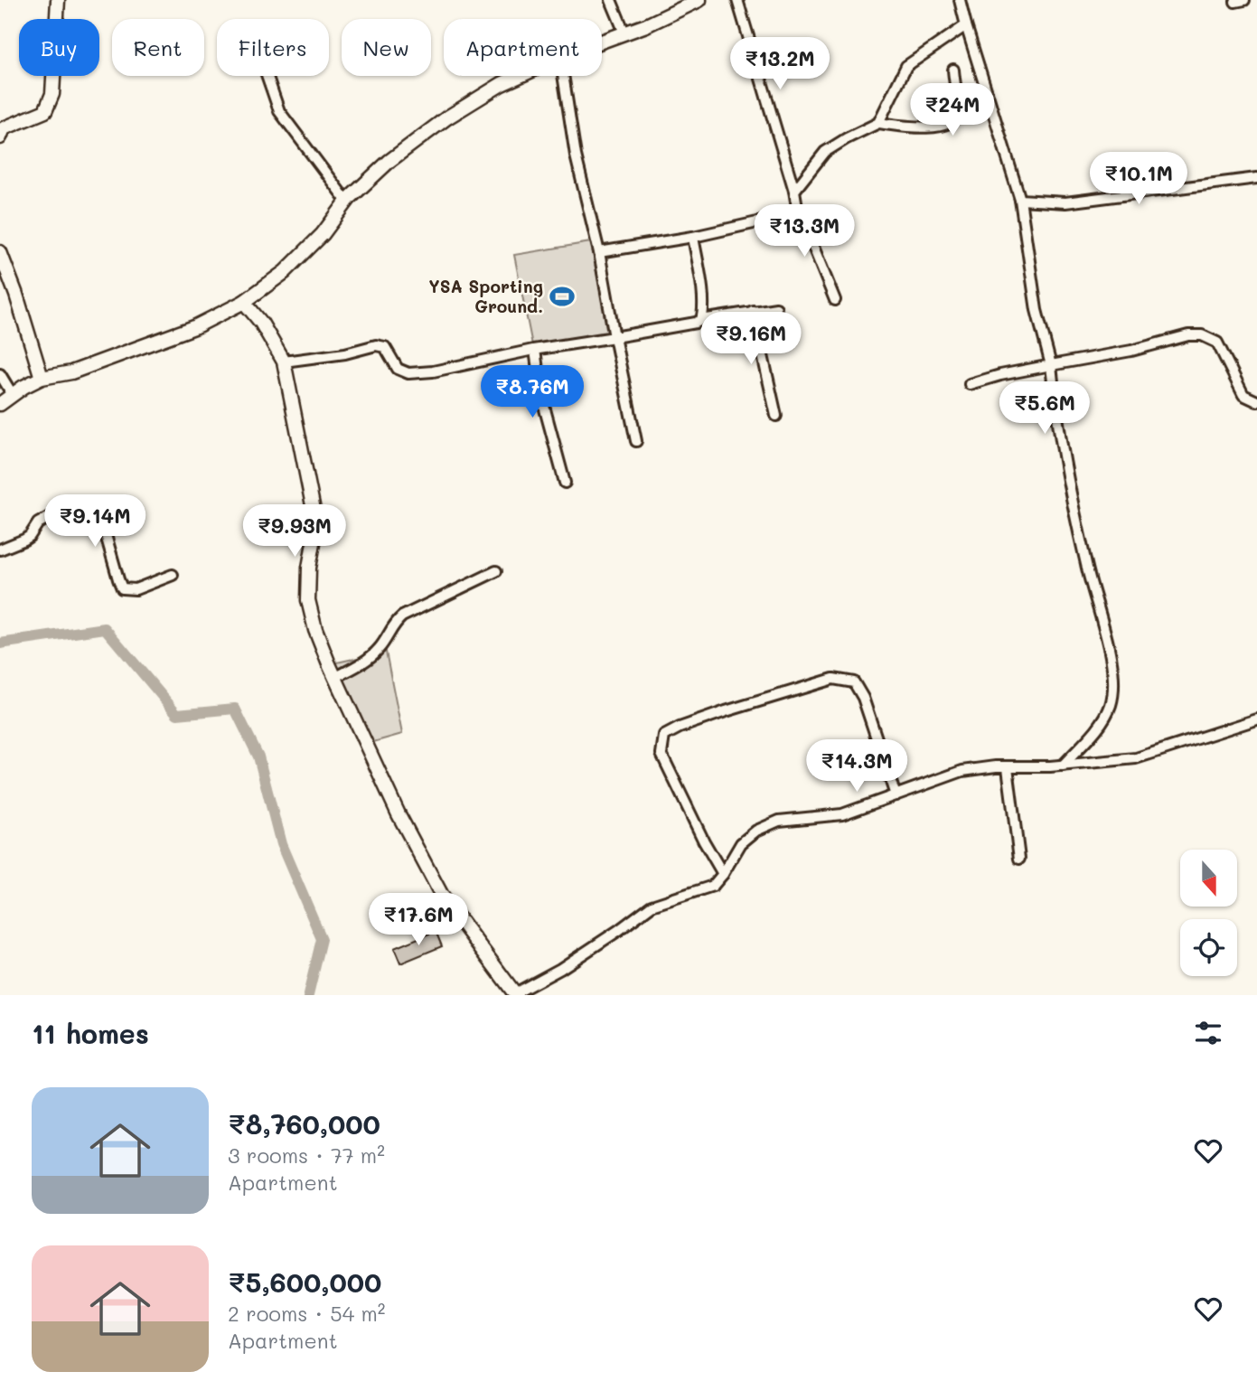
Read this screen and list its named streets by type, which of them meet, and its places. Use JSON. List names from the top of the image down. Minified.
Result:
{"places":{"sports":["YSA Sporting Ground."]},"north":"bottom","page":{"chip":["Buy","Rent","Filters","New","Apartment"],"price":["₹13.2M","₹24M","₹10.1M","₹13.3M","₹9.16M","₹8.76M","₹5.6M","₹9.14M","₹9.93M","₹14.3M","₹17.6M"],"heading":"11 homes","list":[{"name":"₹8,760,000","note":"3 rooms · 77 m² · Apartment"},{"name":"₹5,600,000","note":"2 rooms · 54 m² · Apartment"}]}}
